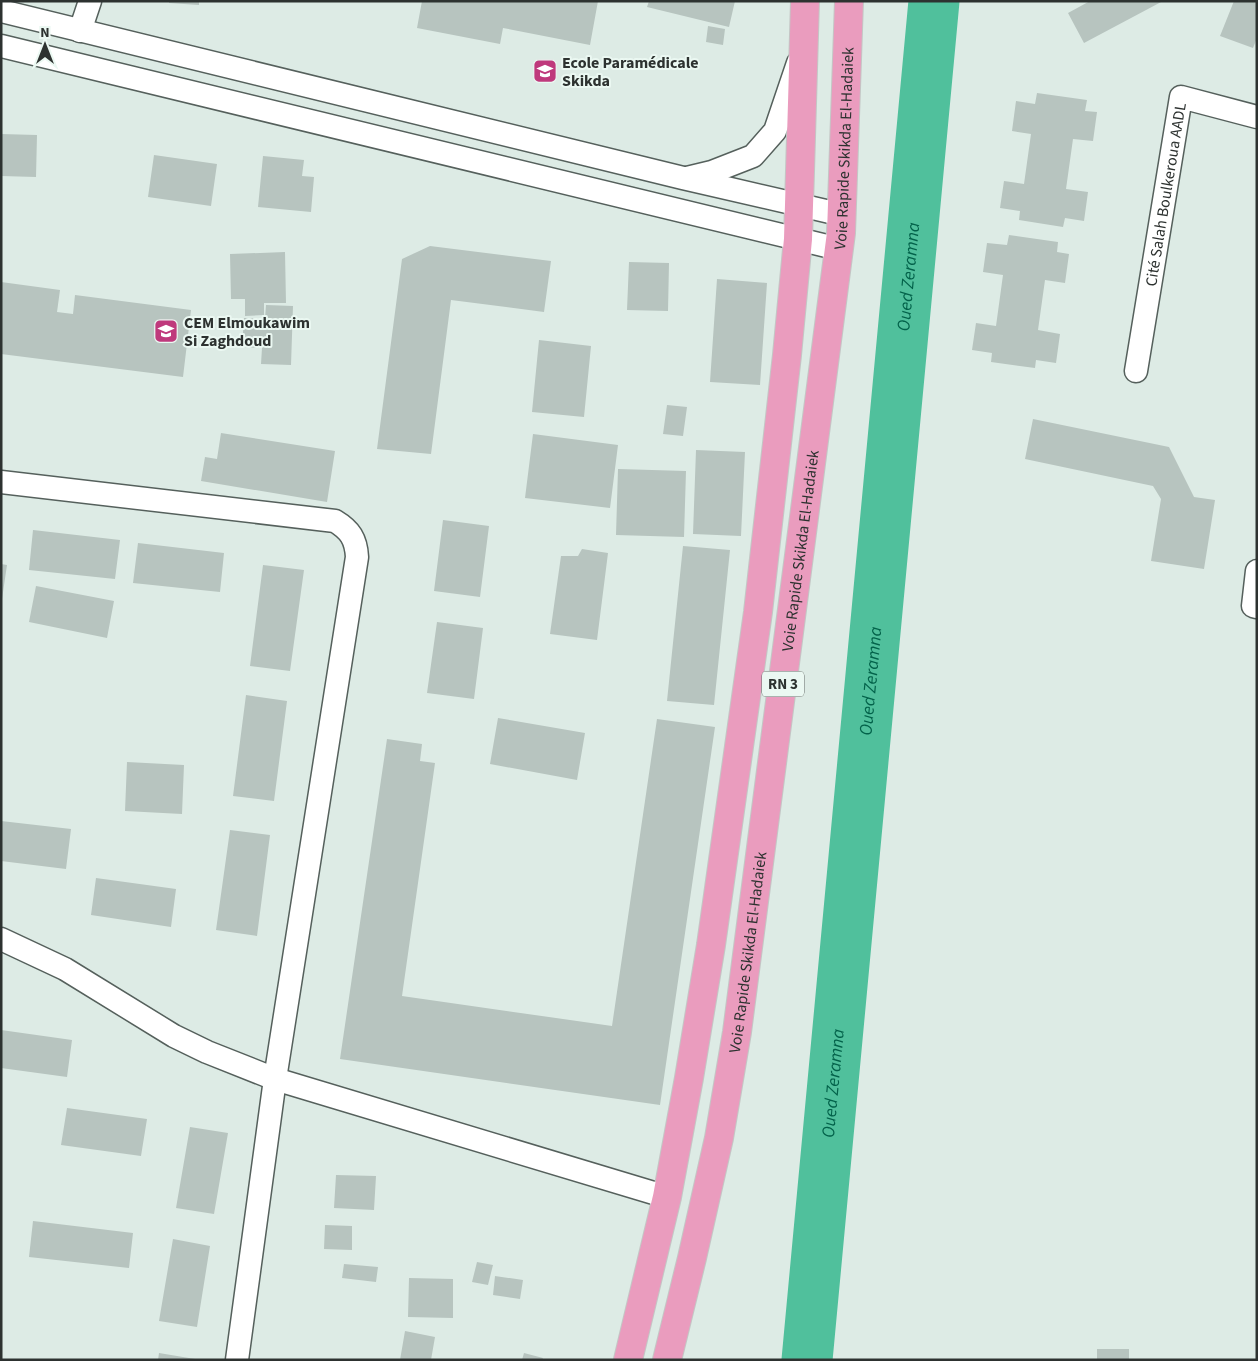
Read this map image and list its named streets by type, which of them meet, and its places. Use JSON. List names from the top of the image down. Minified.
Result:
{"streets":{"highway":["Voie Rapide Skikda El-Hadaiek","RN 3"],"street":["Cité Salah Boulkeroua AADL"]},"water":["Oued Zeramna"],"places":{"school or university":["Ecole Paramédicale Skikda","CEM Elmoukawim Si Zaghdoud"]},"north":"top"}
